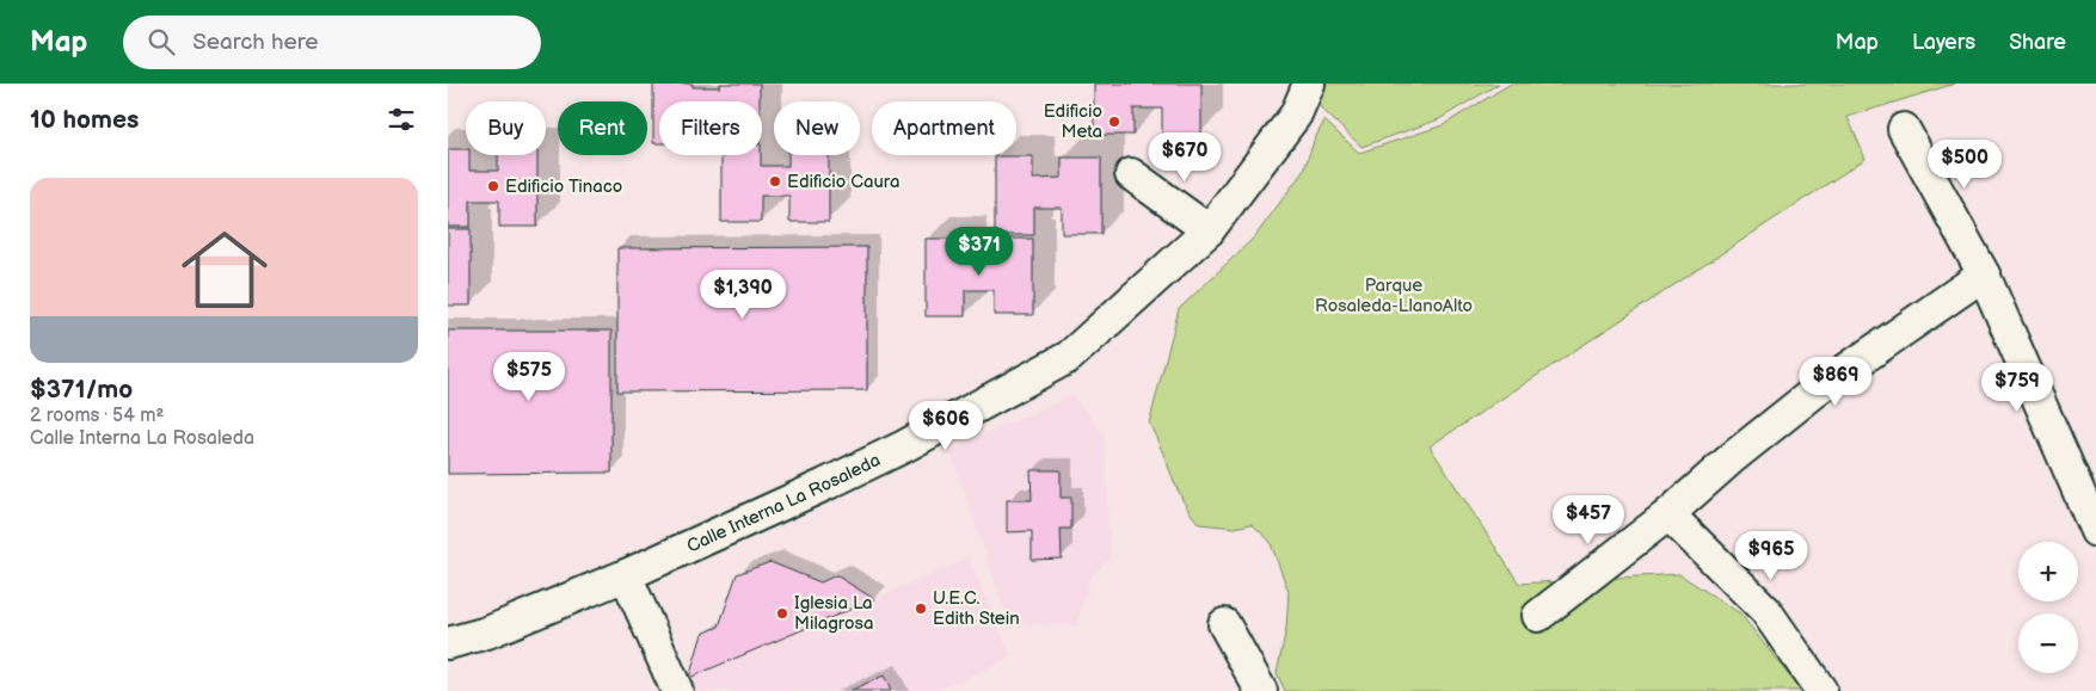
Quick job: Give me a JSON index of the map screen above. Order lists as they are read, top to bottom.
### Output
{
  "streets": {
    "street": ["Calle Interna La Rosaleda"]
  },
  "parks": ["Parque Rosaleda-LlanoAlto"],
  "places": [
    "Edificio Meta",
    "Edificio Caura",
    "Edificio Tinaco",
    "U.E.C. Edith Stein",
    "Iglesia La Milagrosa"
  ],
  "page": {
    "header": "Map",
    "search": "Search here",
    "nav": ["Map", "Layers", "Share"],
    "heading": "10 homes",
    "chip": [
      "Buy",
      "Rent",
      "Filters",
      "New",
      "Apartment"
    ],
    "price": [
      "$670",
      "$500",
      "$371",
      "$1,390",
      "$575",
      "$869",
      "$759",
      "$606",
      "$457",
      "$965"
    ],
    "list": [
      {
        "name": "$371/mo",
        "note": "2 rooms · 54 m² · Calle Interna La Rosaleda"
      }
    ],
    "map_buttons": ["+", "−"]
  }
}
